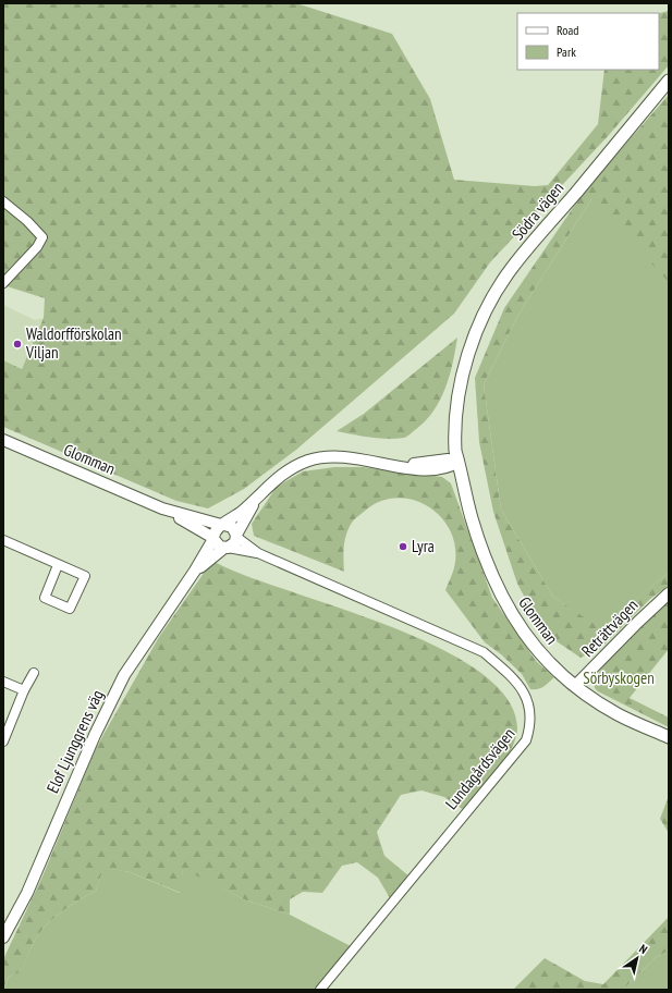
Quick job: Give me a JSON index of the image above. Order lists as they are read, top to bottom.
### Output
{
  "streets": {
    "main road": ["Södra vägen", "Glomman"],
    "street": ["Reträttvägen", "Elof Ljunggrens väg", "Lundagårdsvägen"]
  },
  "crossings": [
    ["Södra vägen", "Glomman"],
    ["Glomman", "Reträttvägen"],
    ["Glomman", "Elof Ljunggrens väg"],
    ["Glomman", "Lundagårdsvägen"],
    ["Elof Ljunggrens väg", "Lundagårdsvägen"]
  ],
  "parks": ["Sörbyskogen"],
  "places": ["Waldorfförskolan Viljan", "Lyra"],
  "legend": ["Road", "Park"],
  "north": "top right"
}
